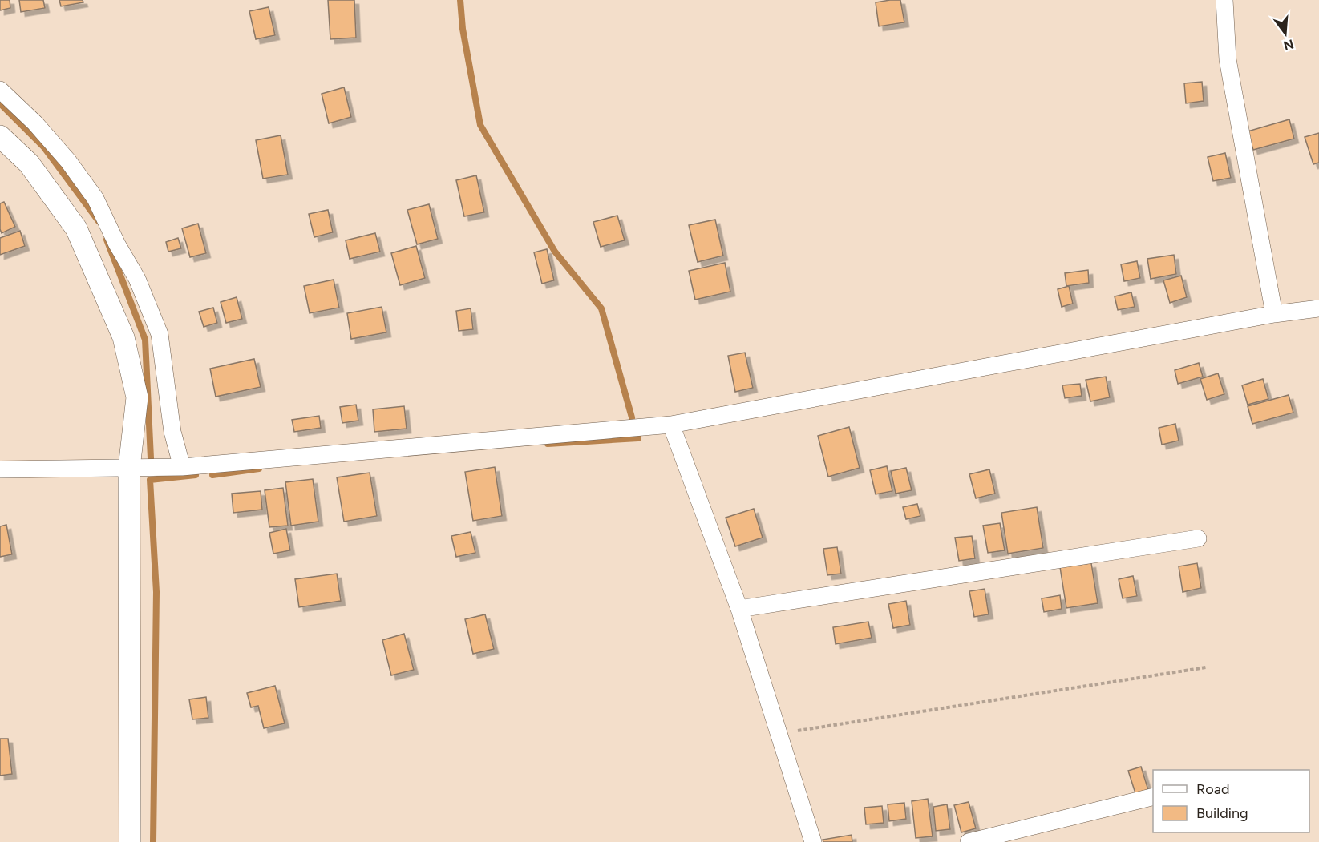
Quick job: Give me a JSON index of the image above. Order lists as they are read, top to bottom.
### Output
{
  "legend": ["Road", "Building"],
  "north": "bottom"
}
